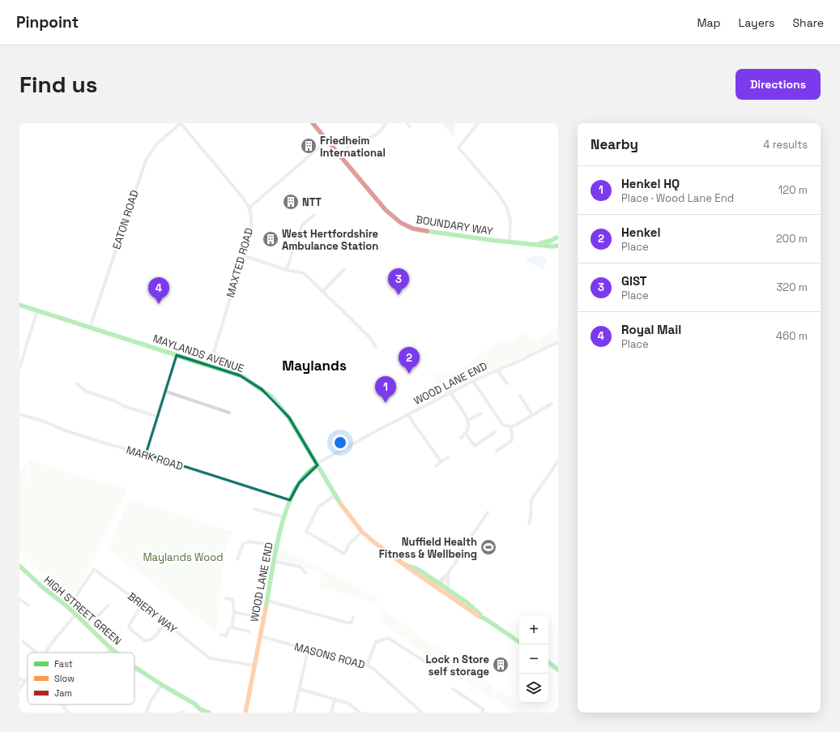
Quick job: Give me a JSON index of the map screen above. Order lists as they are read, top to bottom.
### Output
{
  "streets": {
    "street": [
      "EATON ROAD",
      "BOUNDARY WAY",
      "MAXTED ROAD",
      "MAYLANDS AVENUE",
      "WOOD LANE END",
      "MARK ROAD",
      "HIGH STREET GREEN",
      "BRIERY WAY",
      "MASONS ROAD"
    ]
  },
  "crossings": [
    ["EATON ROAD", "MAXTED ROAD"],
    ["EATON ROAD", "MAYLANDS AVENUE"],
    ["MAXTED ROAD", "MAYLANDS AVENUE"],
    ["MAYLANDS AVENUE", "WOOD LANE END"],
    ["WOOD LANE END", "MARK ROAD"],
    ["WOOD LANE END", "BRIERY WAY"],
    ["WOOD LANE END", "MASONS ROAD"],
    ["HIGH STREET GREEN", "BRIERY WAY"]
  ],
  "districts": ["Maylands"],
  "parks": ["Maylands Wood"],
  "places": {
    "building": [
      "Friedheim International",
      "NTT",
      "West Hertfordshire Ambulance Station",
      "Lock n Store self storage"
    ],
    "sports": ["Nuffield Health Fitness & Wellbeing"]
  },
  "legend": ["Fast", "Slow", "Jam"],
  "page": {
    "header": "Pinpoint",
    "nav": ["Map", "Layers", "Share"],
    "buttons": "Directions",
    "title": "Find us",
    "heading": ["Nearby", "4 results"],
    "list": [
      {
        "mark": "1",
        "name": "Henkel HQ",
        "note": "Place · Wood Lane End",
        "value": "120 m"
      },
      {
        "mark": "2",
        "name": "Henkel",
        "note": "Place",
        "value": "200 m"
      },
      {
        "mark": "3",
        "name": "GIST",
        "note": "Place",
        "value": "320 m"
      },
      {
        "mark": "4",
        "name": "Royal Mail",
        "note": "Place",
        "value": "460 m"
      }
    ],
    "pins": [
      "3",
      "4",
      "2",
      "1"
    ],
    "map_buttons": ["+", "−"]
  }
}
